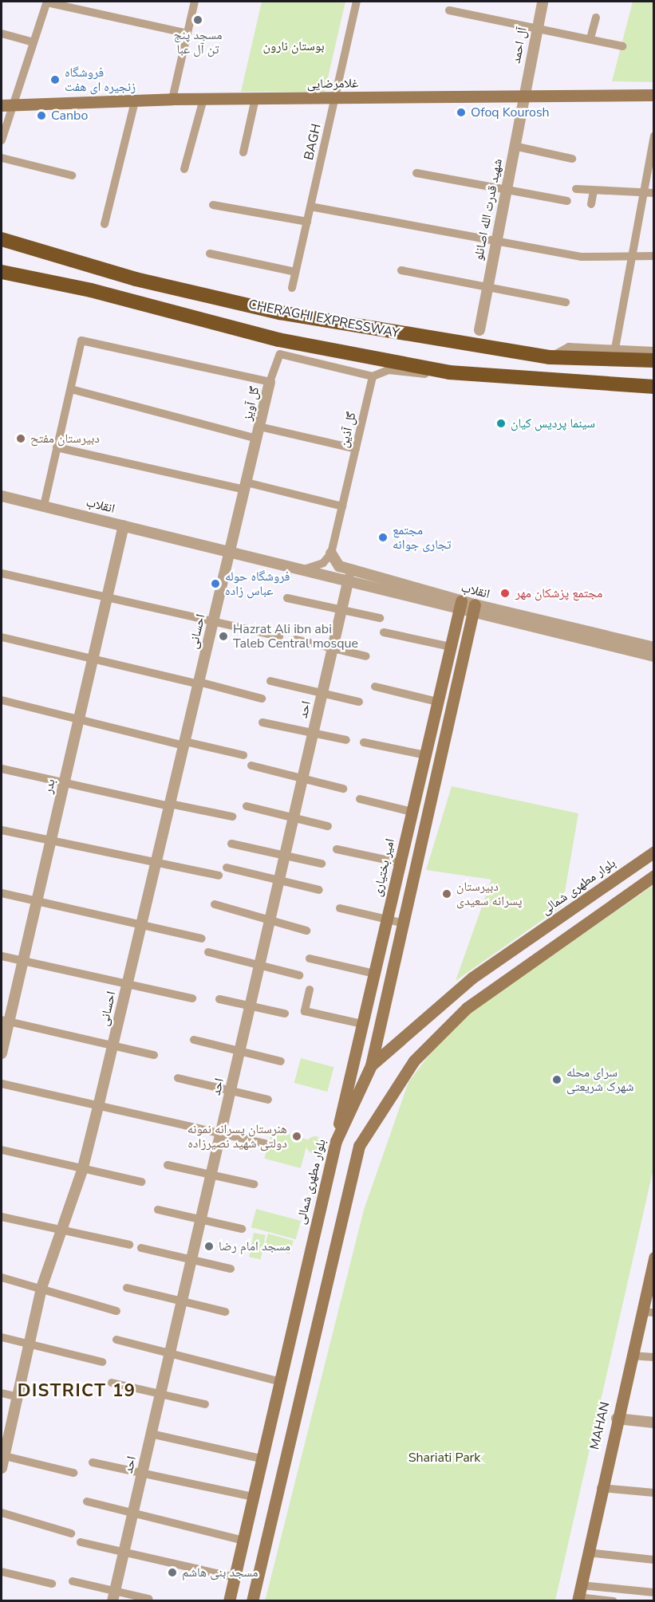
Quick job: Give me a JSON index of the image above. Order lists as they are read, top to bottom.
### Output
{
  "streets": {
    "highway": ["CHERAGHI EXPRESSWAY"],
    "main road": [
      "غلامرضایی",
      "امیر بختیاری",
      "بلوار مطهری شمالی",
      "MAHAN"
    ],
    "street": [
      "آل احمد",
      "BAGH",
      "شهید قدرت الله اصانلو",
      "گل آویز",
      "گل آذین",
      "انقلاب",
      "احسانی",
      "احد",
      "بدر"
    ]
  },
  "crossings": [
    ["آل احمد", "غلامرضایی"],
    ["آل احمد", "شهید قدرت الله اصانلو"],
    ["غلامرضایی", "BAGH"],
    ["غلامرضایی", "شهید قدرت الله اصانلو"],
    ["گل آویز", "گل آذین"],
    ["گل آویز", "انقلاب"],
    ["گل آویز", "احسانی"],
    ["گل آذین", "انقلاب"],
    ["انقلاب", "احسانی"],
    ["انقلاب", "احد"],
    ["انقلاب", "بدر"],
    ["انقلاب", "امیر بختیاری"],
    ["امیر بختیاری", "بلوار مطهری شمالی"]
  ],
  "districts": ["DISTRICT 19"],
  "parks": ["بوستان نارون", "Shariati Park"],
  "places": [
    "مسجد پنج تن آل عبا",
    "فروشگاه زنجیره ای هفت",
    "Ofoq Kourosh",
    "Canbo",
    "سینما پردیس کیان",
    "دبیرستان مفتح",
    "مجتمع تجاری جوانه",
    "فروشگاه حوله عباس زاده",
    "مجتمع پزشکان مهر",
    "Hazrat Ali ibn abi Taleb Central mosque",
    "دبیرستان پسرانه سعیدی",
    "سرای محله شهرک شریعتی",
    "هنرستان پسرانه نمونه دولتی شهید نصیرزاده",
    "مسجد امام رضا",
    "مسجد بنی هاشم"
  ]
}
